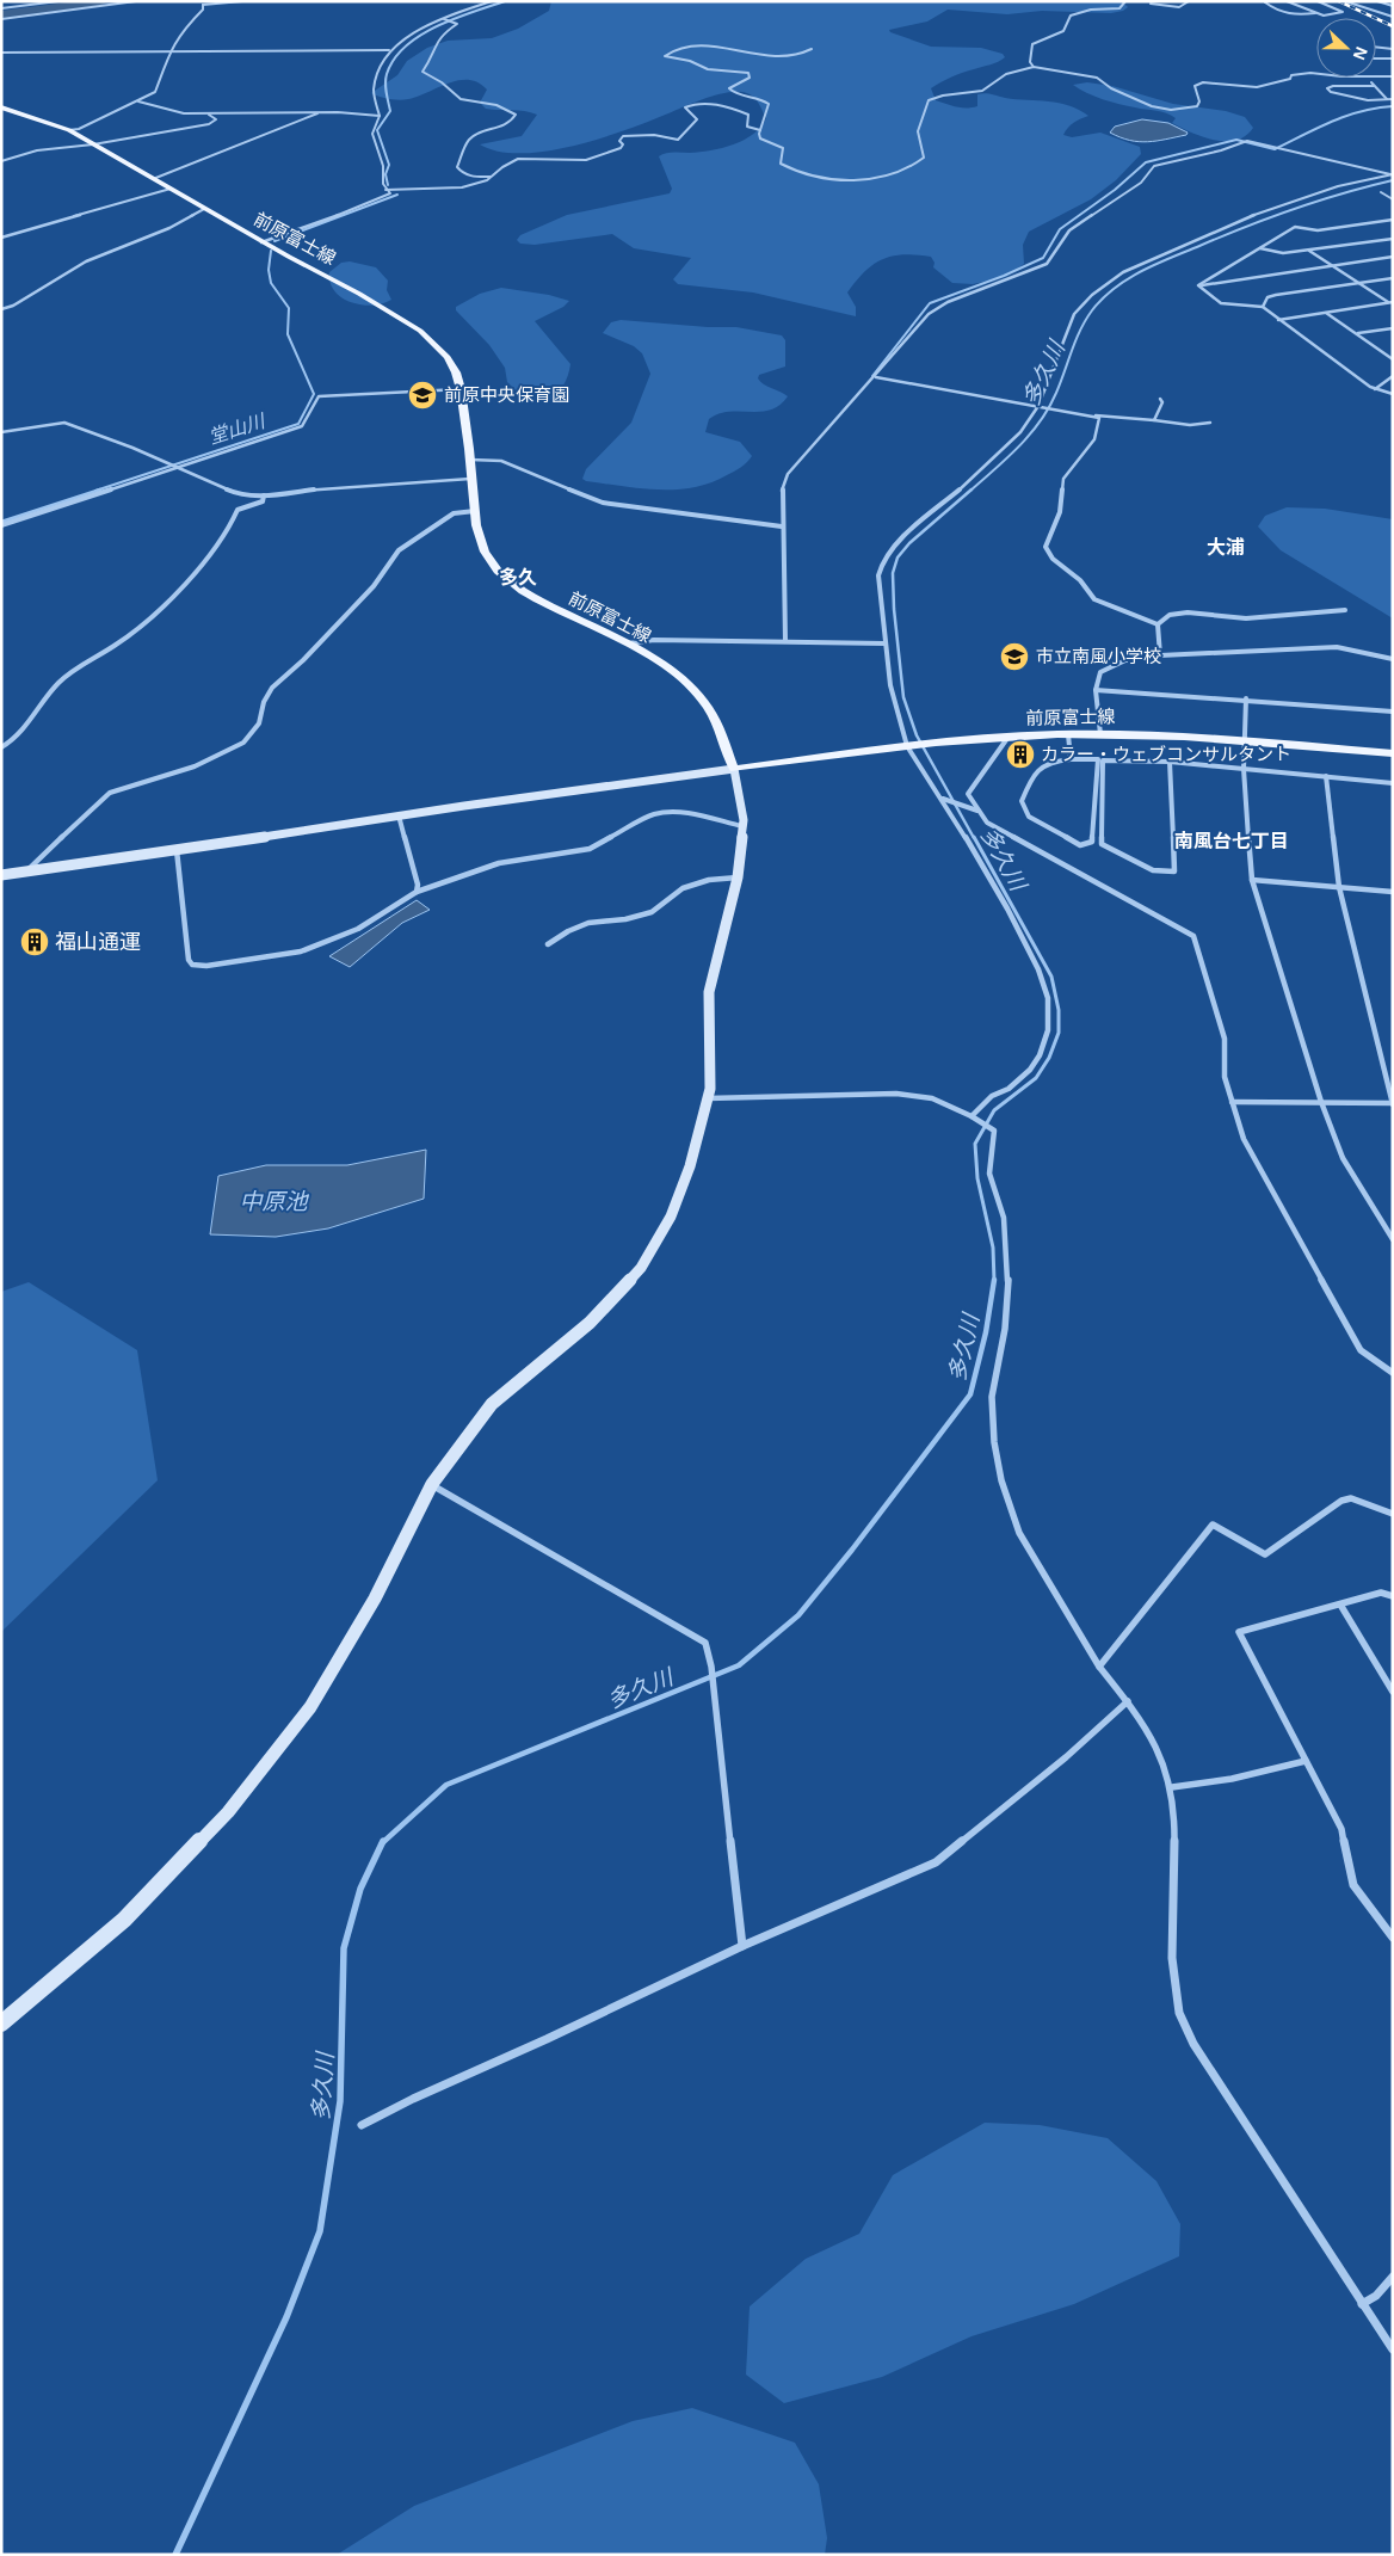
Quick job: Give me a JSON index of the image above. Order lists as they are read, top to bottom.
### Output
{
  "streets": {
    "main road": ["前原富士線"]
  },
  "districts": ["大浦", "多久", "南風台七丁目"],
  "water": ["多久川", "堂山川", "中原池"],
  "places": {
    "school or university": ["前原中央保育園", "市立南風小学校"],
    "building": ["カラー・ウェブコンサルタント", "福山通運"]
  },
  "north": "right"
}
